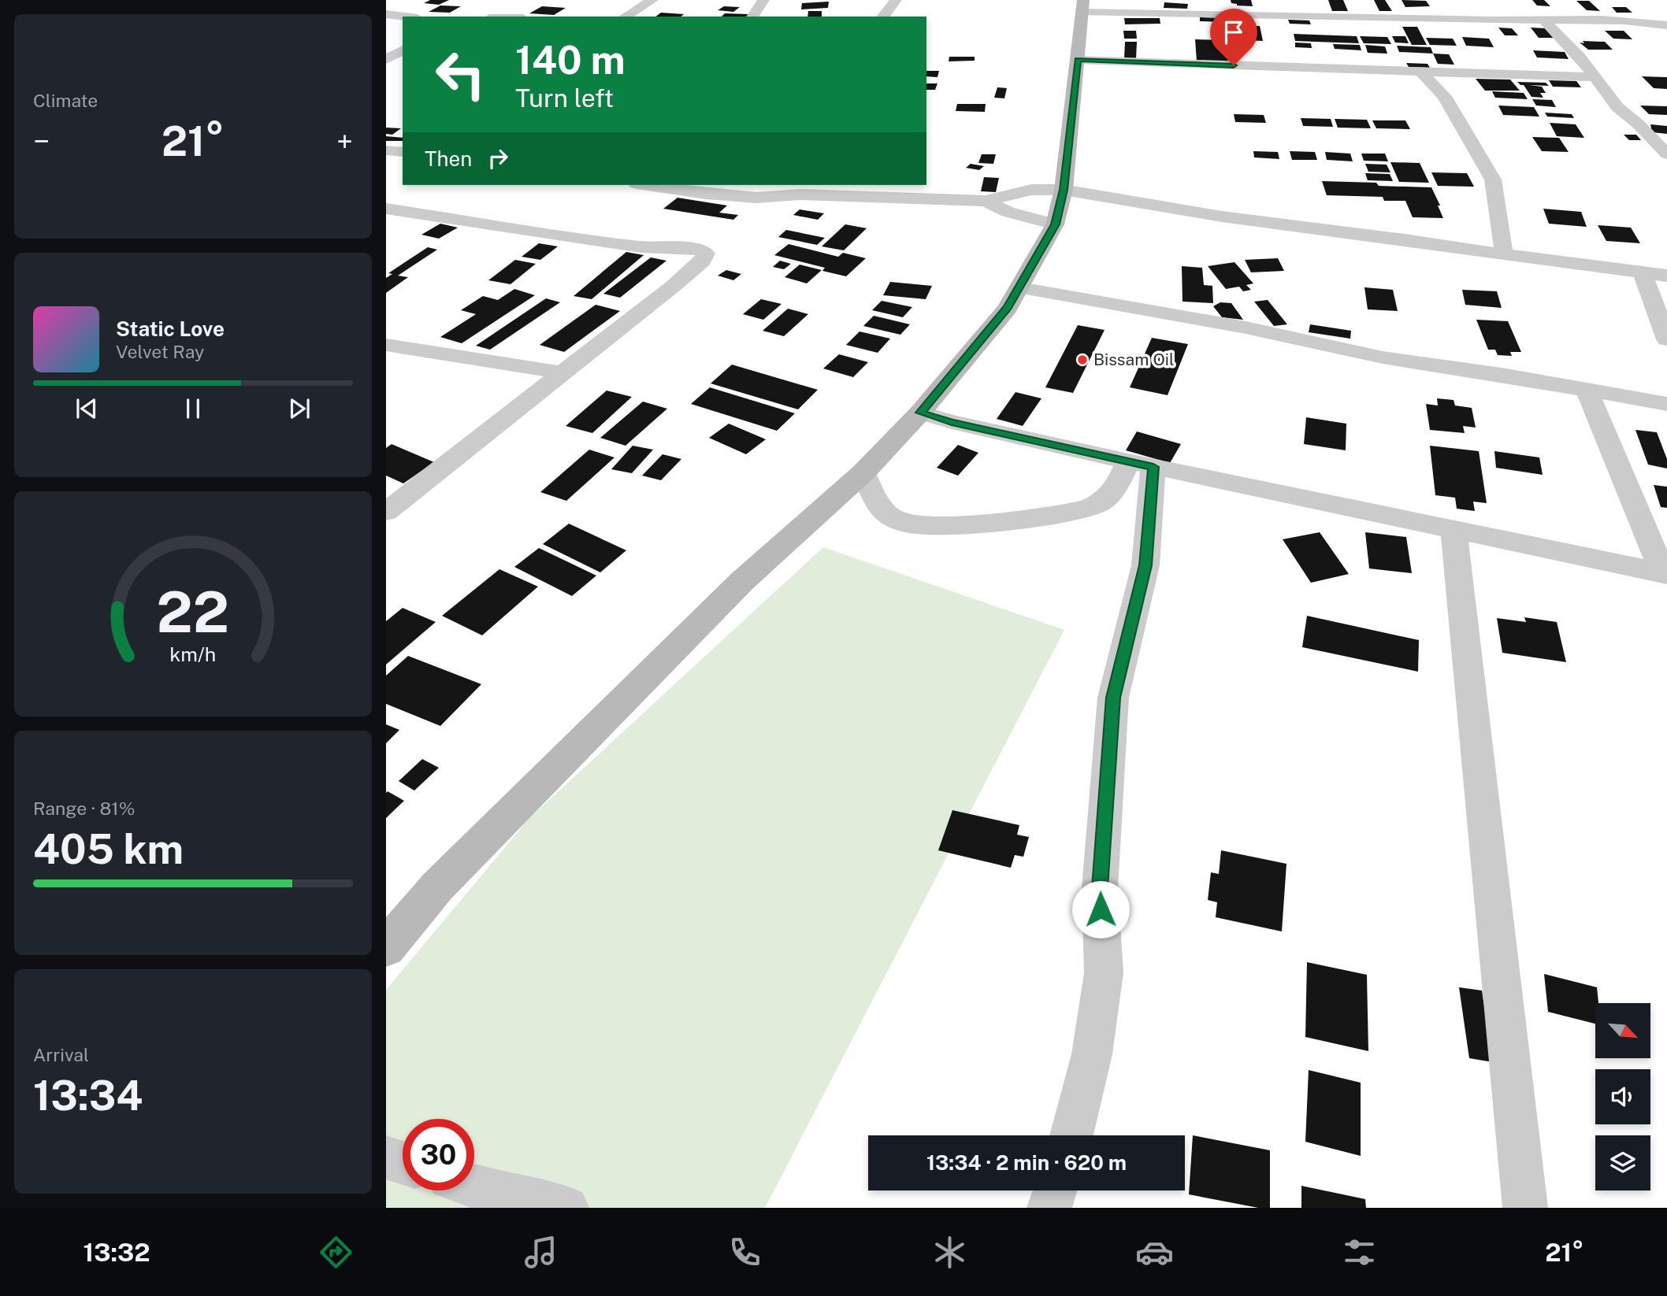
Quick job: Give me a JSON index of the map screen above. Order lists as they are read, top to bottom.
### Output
{
  "places": ["Bissam Oil"],
  "north": "bottom right",
  "page": {
    "tile": [
      "Climate",
      ["Range · 81%", "405 km"],
      ["Arrival", "13:34"]
    ],
    "turn": ["140 m", "Turn left"],
    "heat": ["−", "21°", "+"],
    "then": "Then",
    "song": ["Static Love", "Velvet Ray"],
    "limit": "30",
    "trip": "13:34 · 2 min · 620 m",
    "tabs": ["13:32", "21°"],
    "gauge": ["22", "km/h"]
  }
}
